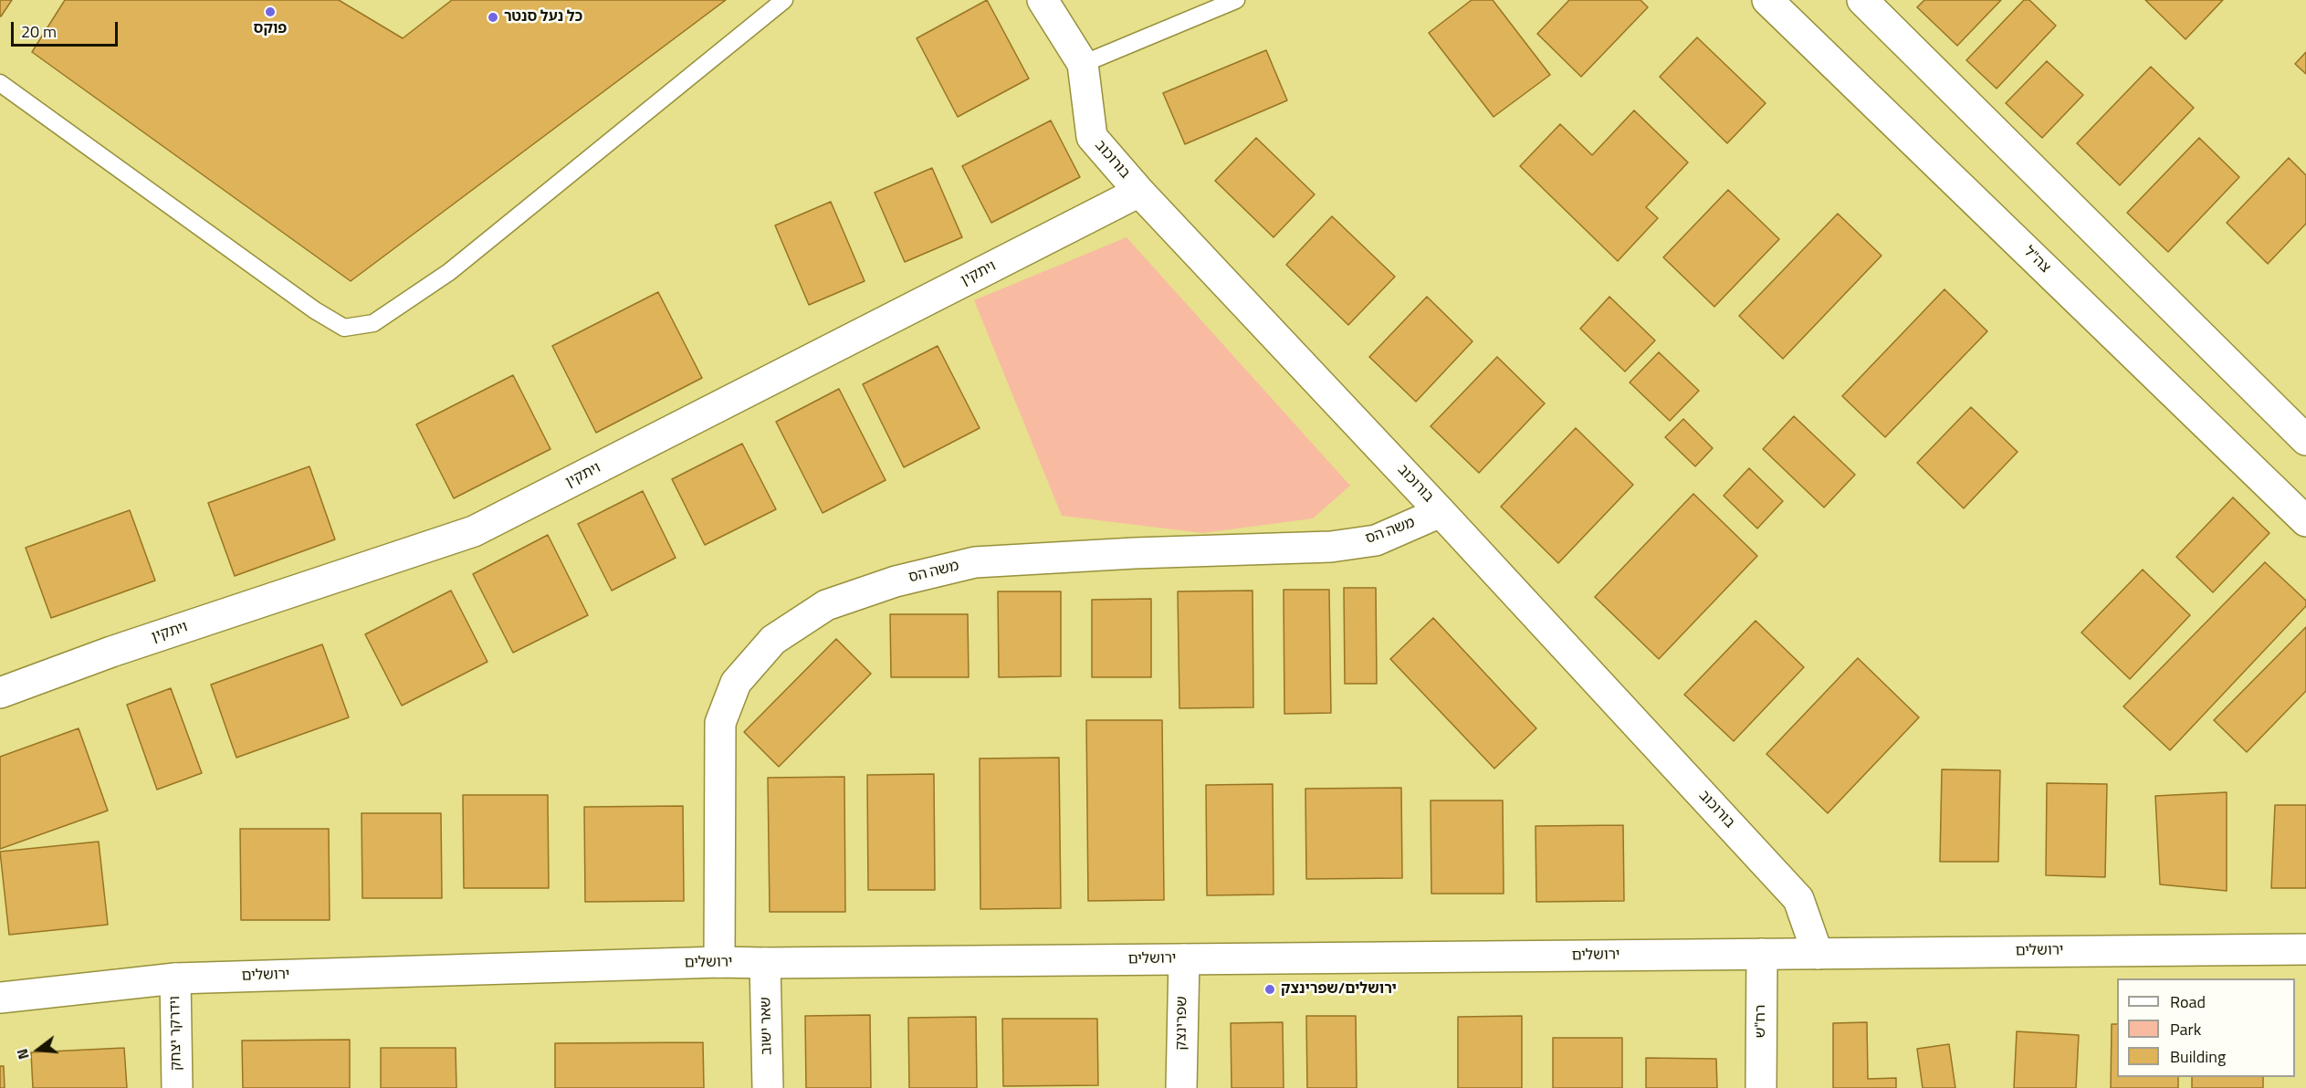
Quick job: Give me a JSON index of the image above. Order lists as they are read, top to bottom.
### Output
{
  "streets": {
    "street": [
      "בורוכוב",
      "צה\"ל",
      "ויתקין",
      "משה הס",
      "ירושלים",
      "רח\"ש",
      "שפרינצק",
      "שאר ישוב",
      "וידרקר יצחק"
    ]
  },
  "crossings": [
    ["בורוכוב", "ויתקין"],
    ["בורוכוב", "משה הס"],
    ["בורוכוב", "ירושלים"],
    ["משה הס", "ירושלים"],
    ["ירושלים", "רח\"ש"],
    ["ירושלים", "שפרינצק"],
    ["ירושלים", "שאר ישוב"],
    ["ירושלים", "וידרקר יצחק"]
  ],
  "places": ["פוקס", "כל נעל סנטר", "ירושלים/שפרינצק"],
  "legend": ["Road", "Park", "Building"],
  "scale_bar": "20 m",
  "north": "left"
}
